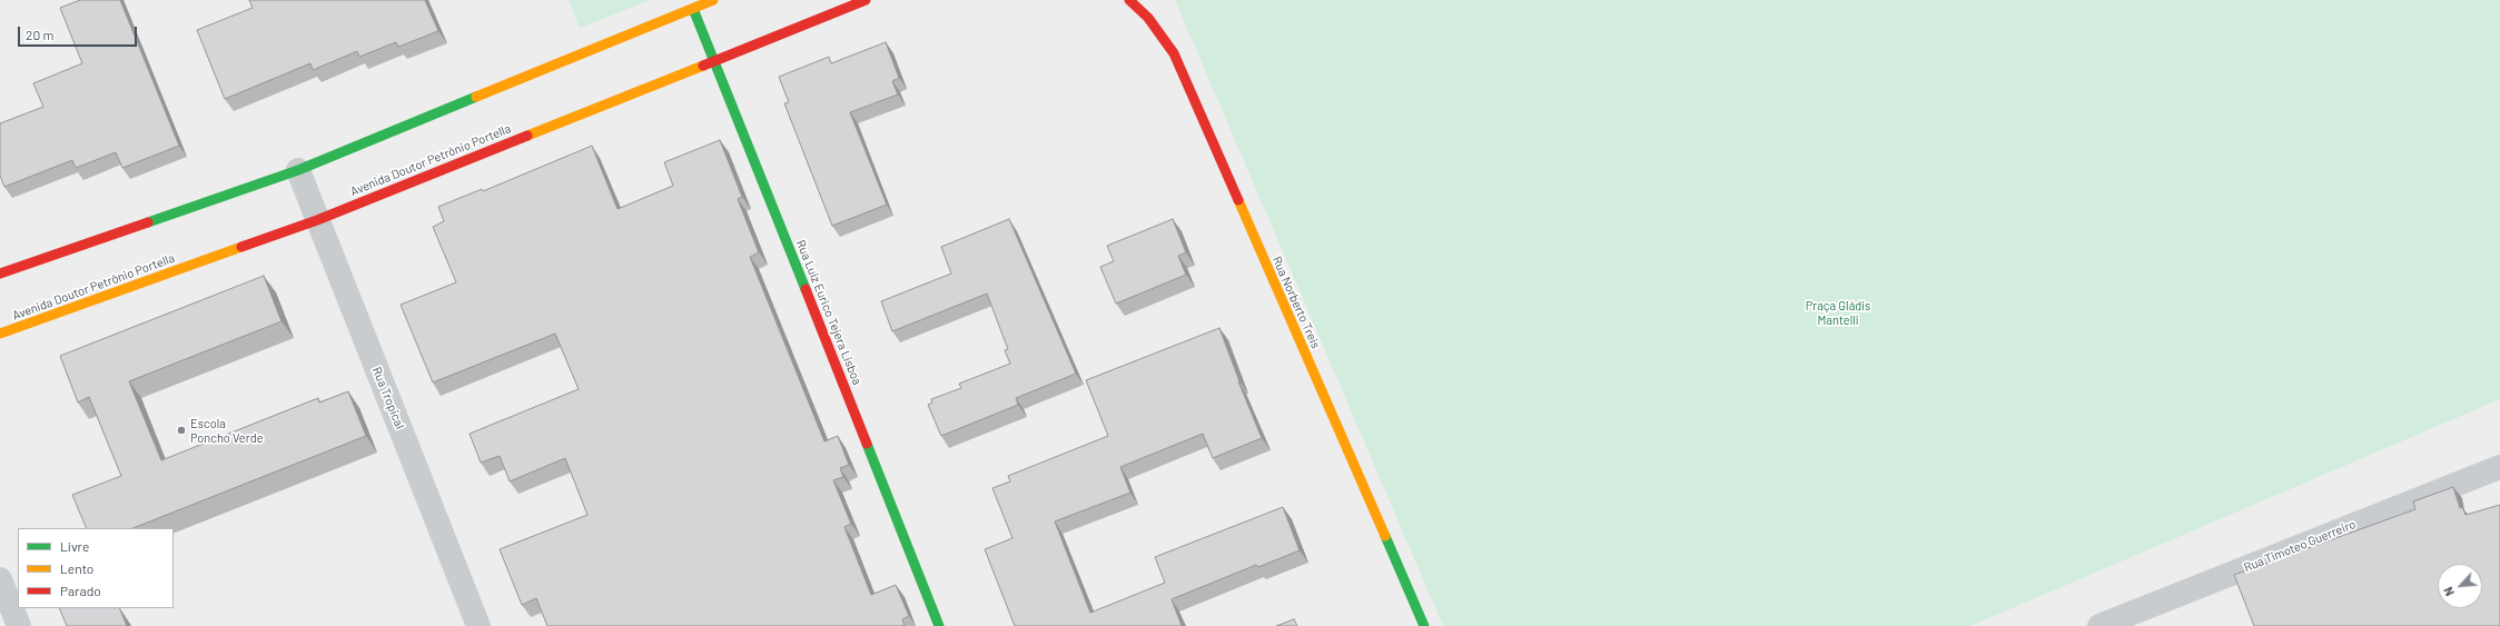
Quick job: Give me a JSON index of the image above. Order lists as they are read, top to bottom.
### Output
{
  "streets": {
    "street": [
      "Avenida Doutor Petrônio Portella",
      "Rua Norberto Treis",
      "Rua Luiz Eurico Tejera Lisboa",
      "Rua Tropical",
      "Rua Timoteo Guerreiro"
    ]
  },
  "crossings": [
    ["Avenida Doutor Petrônio Portella", "Rua Luiz Eurico Tejera Lisboa"],
    ["Avenida Doutor Petrônio Portella", "Rua Tropical"]
  ],
  "parks": ["Praça Gládis Mantelli"],
  "places": ["Escola Poncho Verde"],
  "legend": ["Livre", "Lento", "Parado"],
  "scale_bar": "20 m",
  "north": "bottom left"
}
